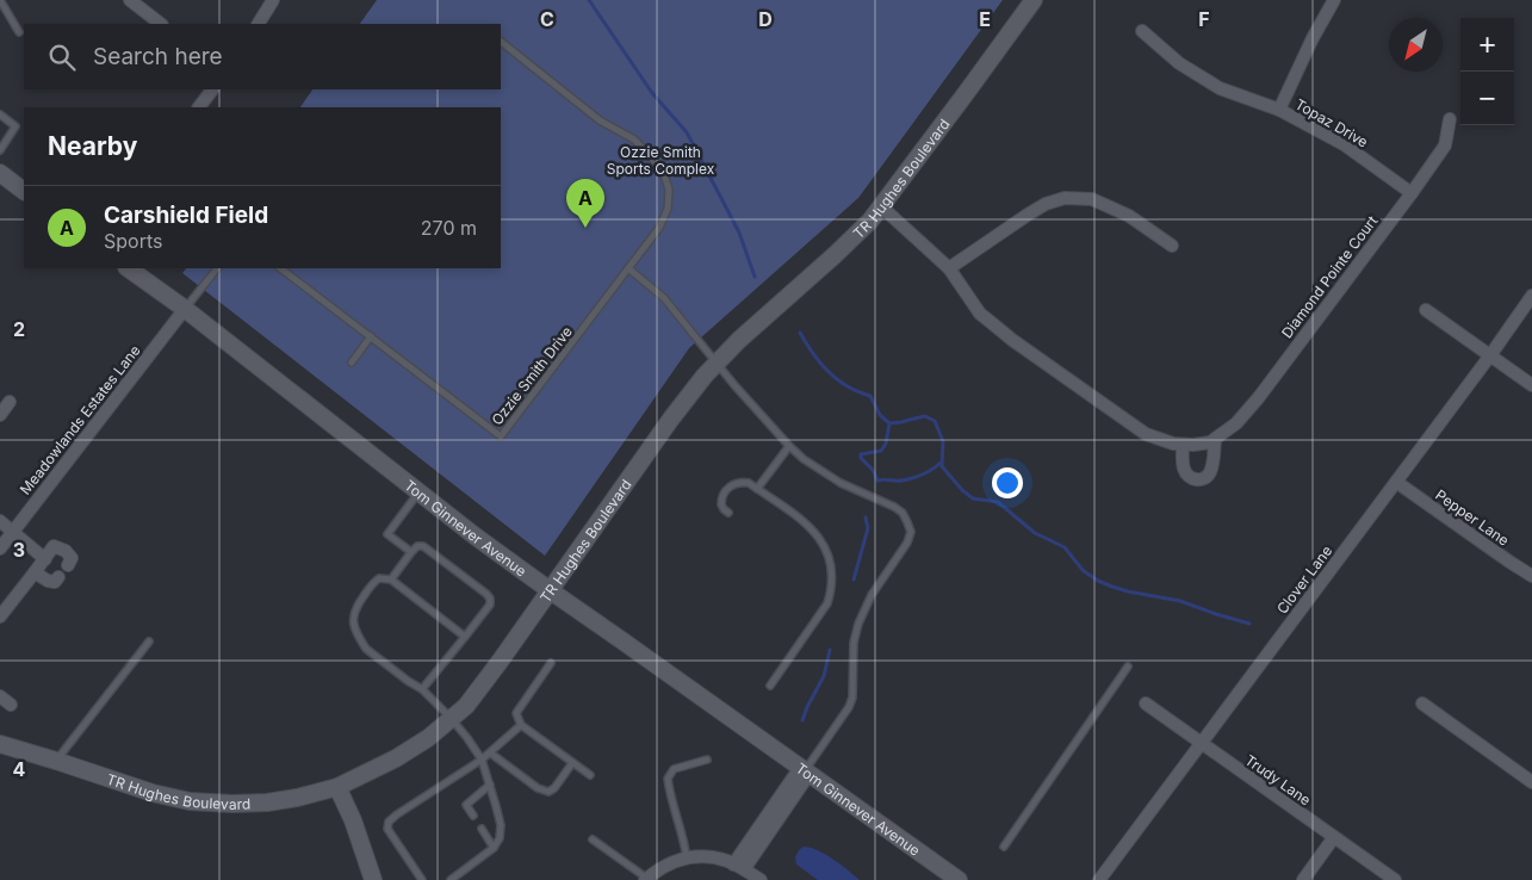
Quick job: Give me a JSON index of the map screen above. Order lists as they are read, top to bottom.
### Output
{
  "streets": {
    "main road": ["TR Hughes Boulevard", "Tom Ginnever Avenue"],
    "street": [
      "Topaz Drive",
      "Diamond Pointe Court",
      "Meadowlands Estates Lane",
      "Pepper Lane",
      "Clover Lane",
      "Trudy Lane"
    ],
    "lane": ["Ozzie Smith Drive"]
  },
  "crossings": [
    ["Topaz Drive", "Diamond Pointe Court"],
    ["TR Hughes Boulevard", "Diamond Pointe Court"],
    ["TR Hughes Boulevard", "Tom Ginnever Avenue"],
    ["Meadowlands Estates Lane", "Tom Ginnever Avenue"],
    ["Pepper Lane", "Clover Lane"],
    ["Clover Lane", "Trudy Lane"]
  ],
  "parks": ["Ozzie Smith Sports Complex"],
  "north": "bottom left",
  "page": {
    "map_buttons": ["+", "−"],
    "search": "Search here",
    "heading": "Nearby",
    "pins": "A",
    "list": [
      {
        "mark": "A",
        "name": "Carshield Field",
        "note": "Sports",
        "value": "270 m"
      }
    ]
  },
  "grid": {
    "columns": [
      "C",
      "D",
      "E",
      "F"
    ],
    "rows": ["2", "3", "4"]
  }
}
